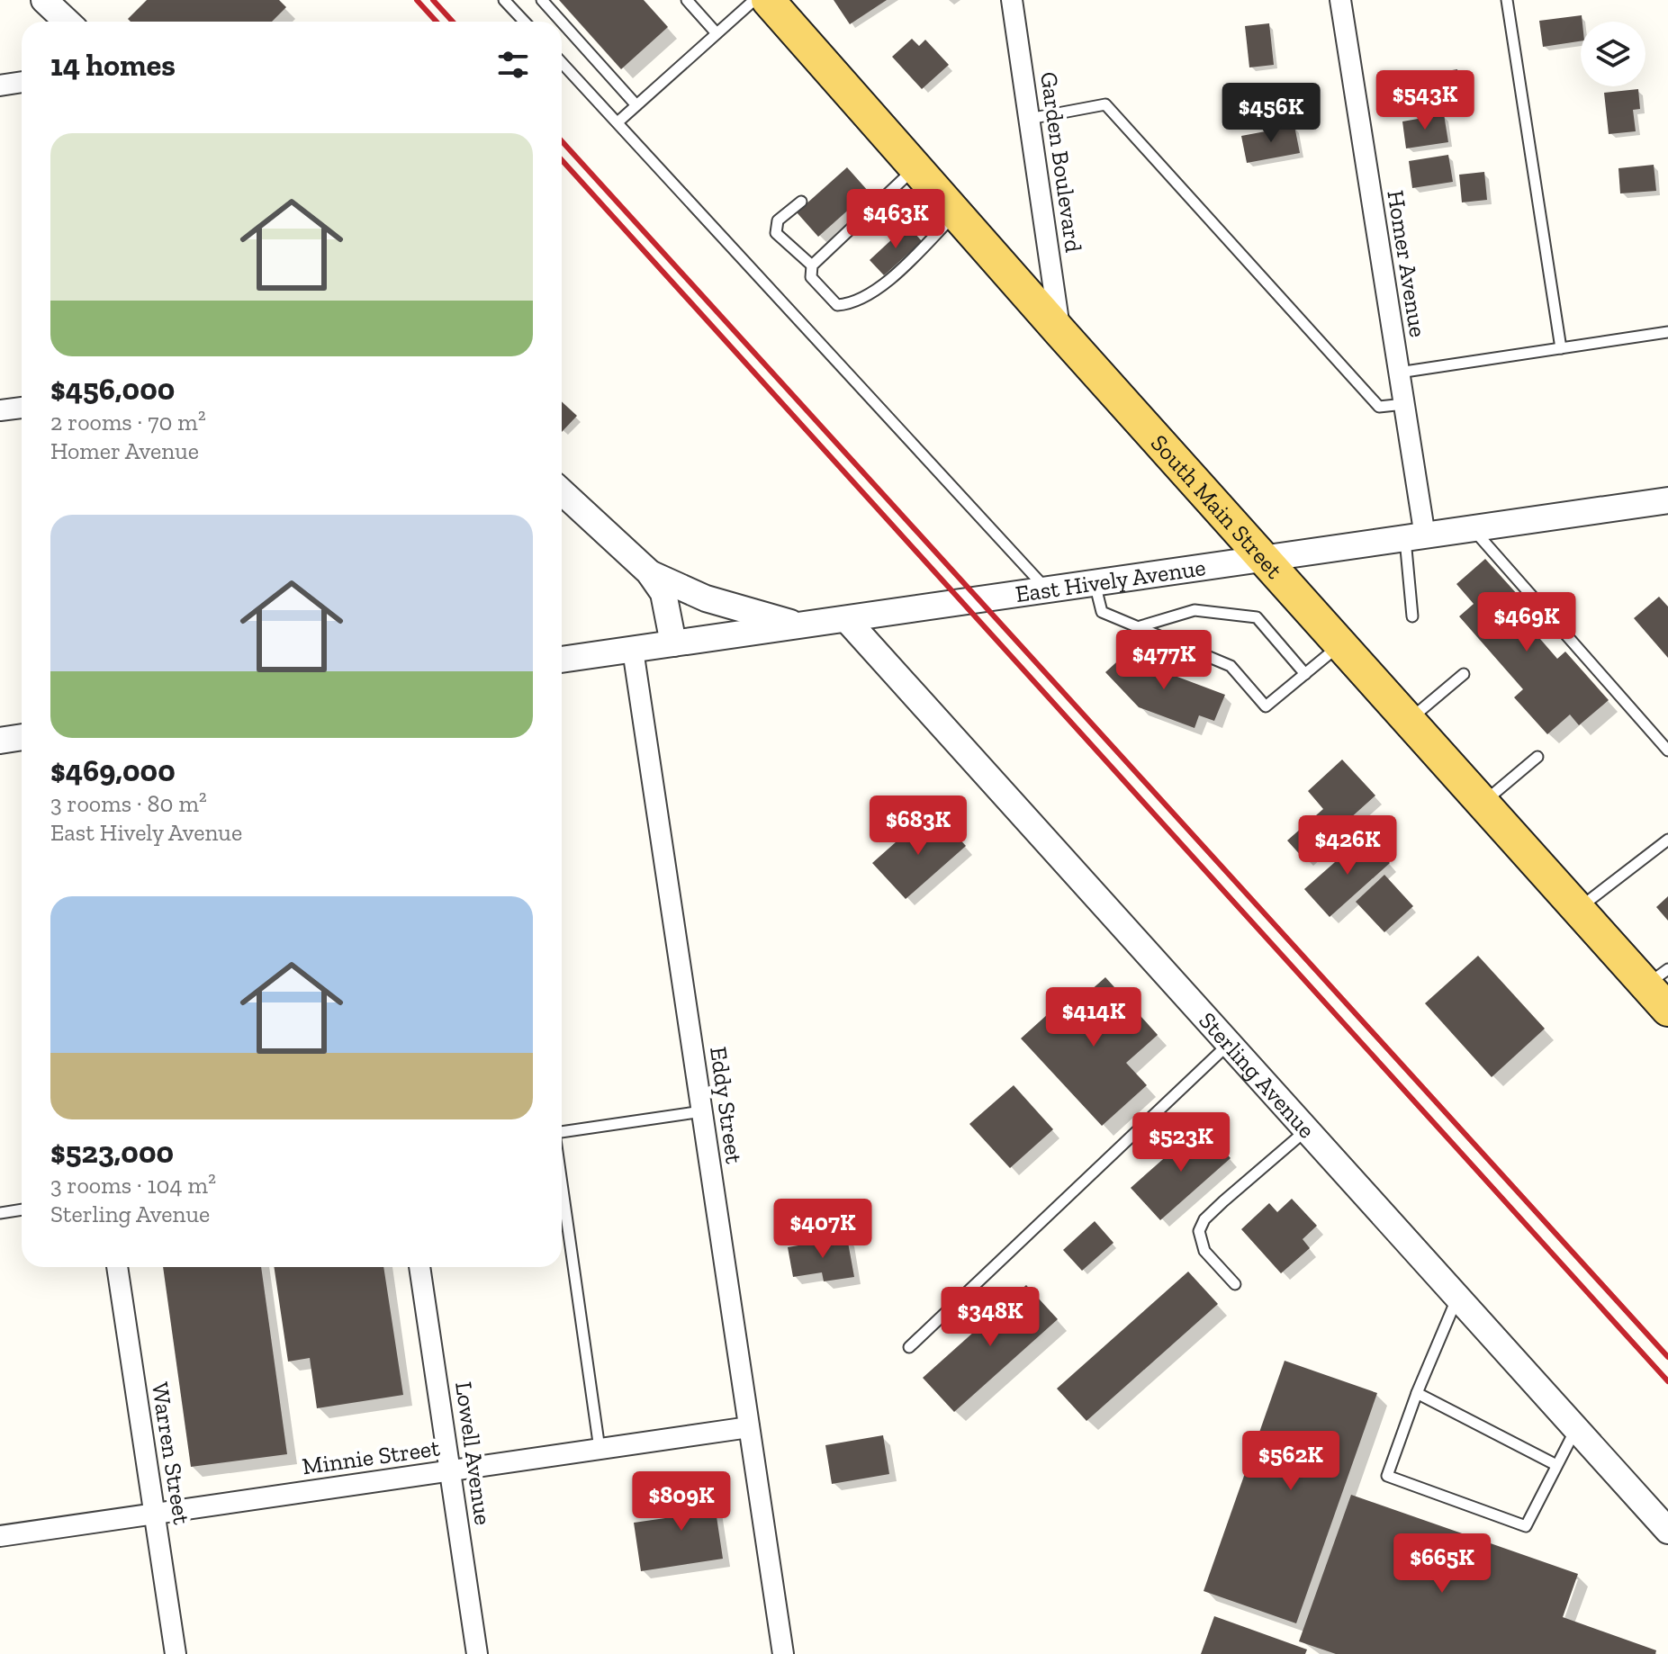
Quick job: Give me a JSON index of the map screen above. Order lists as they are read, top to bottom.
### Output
{
  "streets": {
    "main road": ["South Main Street"],
    "street": [
      "Garden Boulevard",
      "Homer Avenue",
      "East Hively Avenue",
      "Sterling Avenue",
      "Eddy Street",
      "Warren Street",
      "Lowell Avenue",
      "Minnie Street"
    ]
  },
  "crossings": [
    ["Garden Boulevard", "South Main Street"],
    ["Homer Avenue", "East Hively Avenue"],
    ["South Main Street", "East Hively Avenue"],
    ["East Hively Avenue", "Sterling Avenue"],
    ["East Hively Avenue", "Eddy Street"],
    ["Eddy Street", "Minnie Street"],
    ["Warren Street", "Minnie Street"],
    ["Lowell Avenue", "Minnie Street"]
  ],
  "page": {
    "heading": "14 homes",
    "price": [
      "$543K",
      "$456K",
      "$463K",
      "$469K",
      "$477K",
      "$683K",
      "$426K",
      "$414K",
      "$523K",
      "$407K",
      "$348K",
      "$562K",
      "$809K",
      "$665K"
    ],
    "list": [
      {
        "name": "$456,000",
        "note": "2 rooms · 70 m² · Homer Avenue"
      },
      {
        "name": "$469,000",
        "note": "3 rooms · 80 m² · East Hively Avenue"
      },
      {
        "name": "$523,000",
        "note": "3 rooms · 104 m² · Sterling Avenue"
      }
    ]
  }
}
